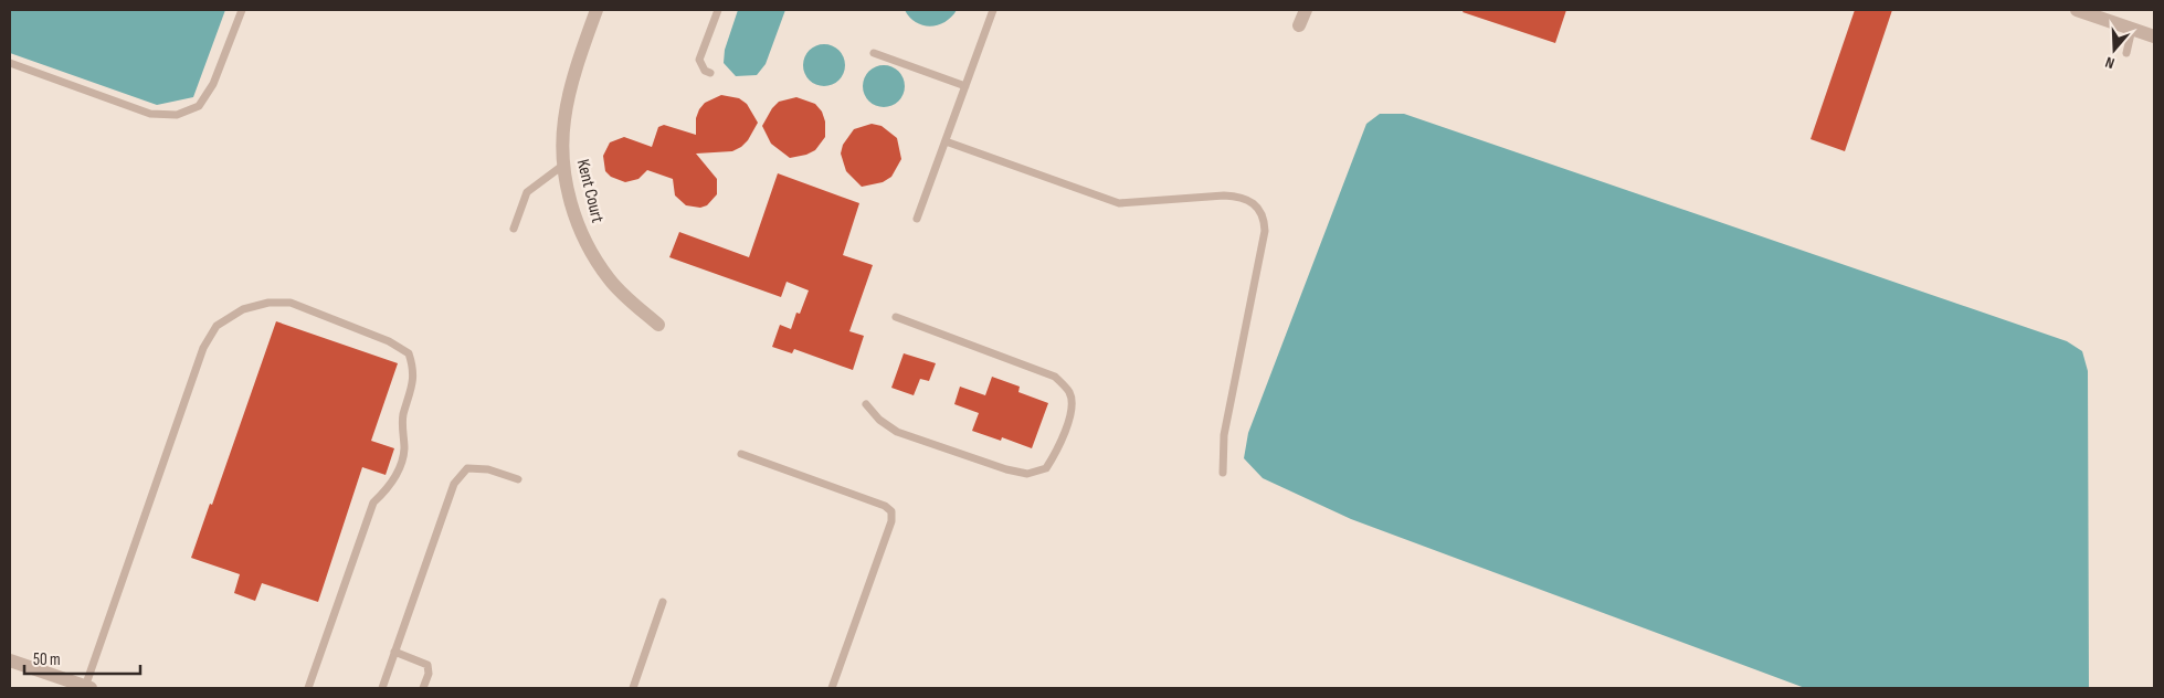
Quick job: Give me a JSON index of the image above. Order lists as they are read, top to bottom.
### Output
{
  "streets": {
    "street": ["Kent Court"]
  },
  "scale_bar": "50 m",
  "north": "bottom"
}
